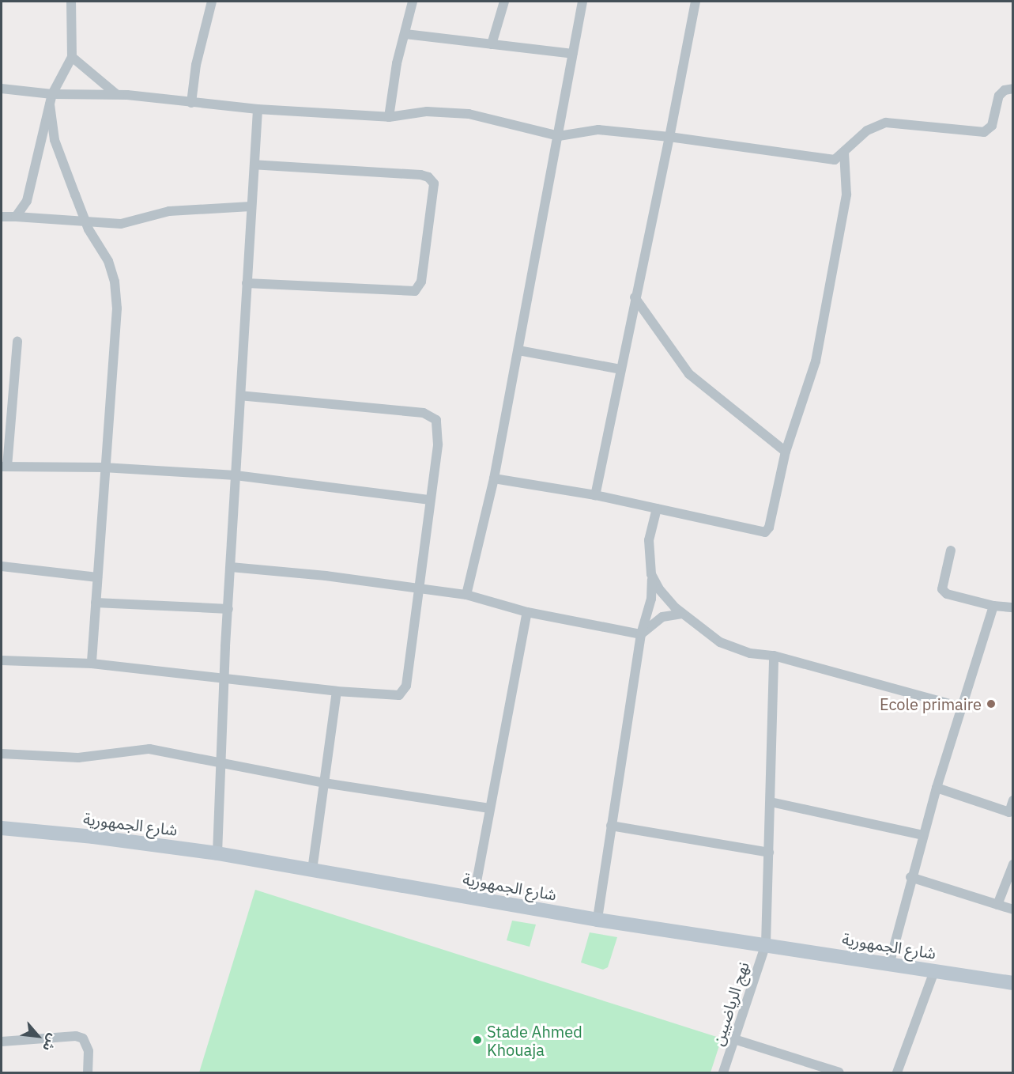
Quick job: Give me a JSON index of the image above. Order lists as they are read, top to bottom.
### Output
{
  "streets": {
    "main road": ["شارع الجمهورية"],
    "street": ["نهج الرياضيين"]
  },
  "crossings": [
    ["شارع الجمهورية", "نهج الرياضيين"]
  ],
  "places": ["Ecole primaire", "Stade Ahmed Khouaja"],
  "north": "bottom right"
}
